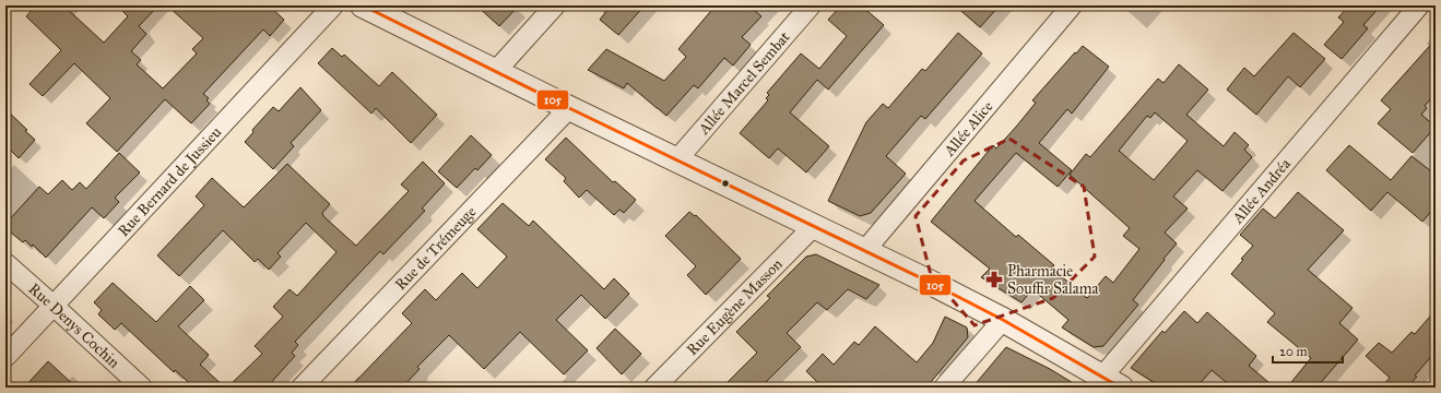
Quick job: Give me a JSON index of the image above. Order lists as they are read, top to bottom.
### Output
{
  "streets": {
    "street": [
      "Allée Marcel Sembat",
      "Allée Alice",
      "Rue Bernard de Jussieu",
      "Allée Andréa",
      "Rue de Trémeuge",
      "Rue Eugène Masson",
      "Rue Denys Cochin"
    ]
  },
  "crossings": [
    ["Rue Bernard de Jussieu", "Rue Denys Cochin"]
  ],
  "places": {
    "pharmacy": ["Pharmacie Souffir Salama"]
  },
  "lines": ["transit line 105"],
  "scale_bar": "20 m"
}
